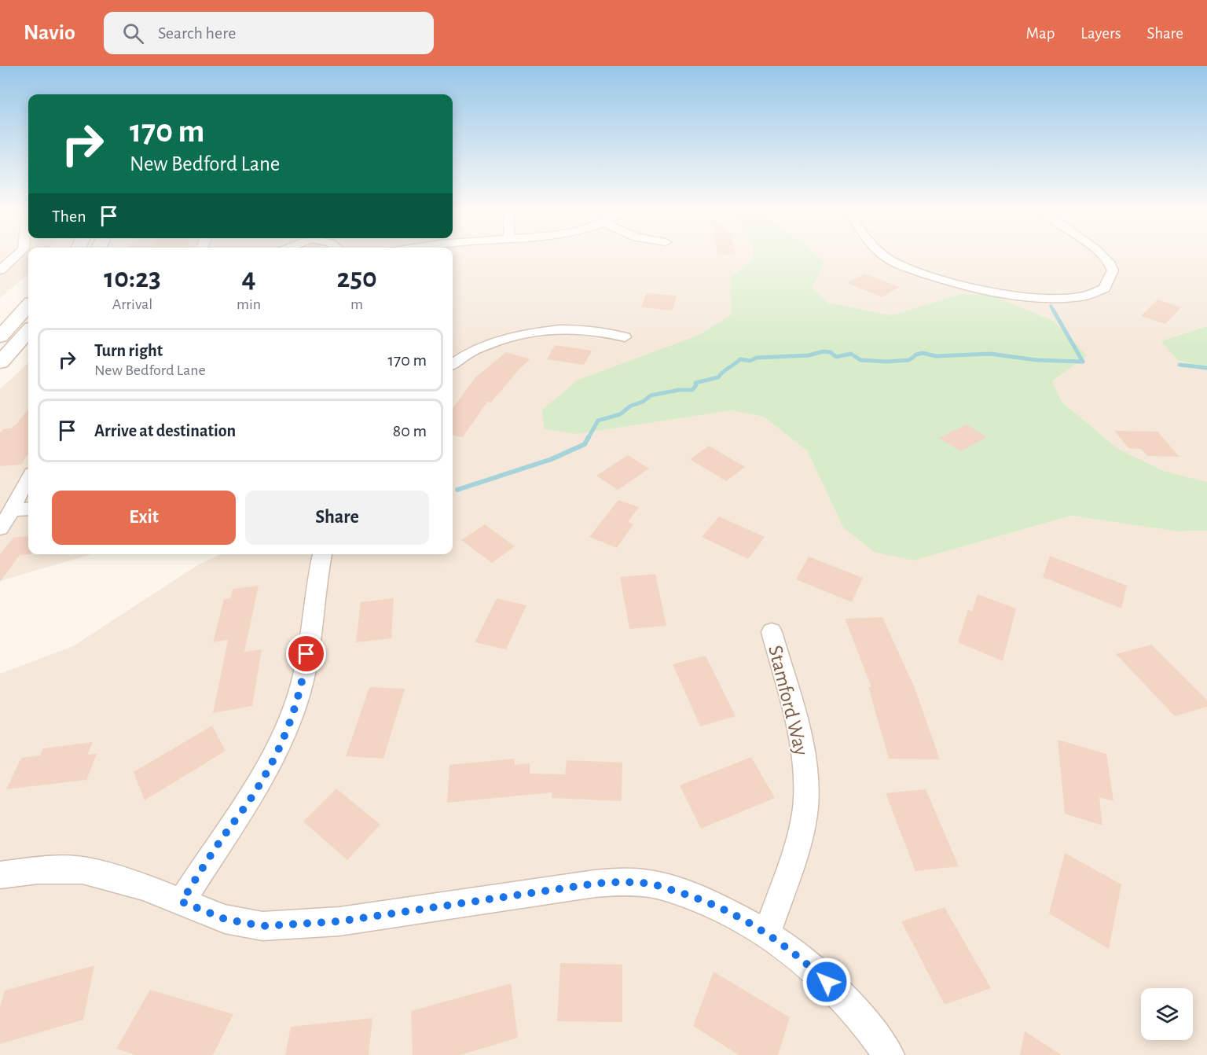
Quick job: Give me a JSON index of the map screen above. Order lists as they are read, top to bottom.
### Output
{
  "streets": {
    "street": ["Stamford Way"]
  },
  "page": {
    "header": "Navio",
    "search": "Search here",
    "nav": ["Map", "Layers", "Share"],
    "turn": ["170 m", "New Bedford Lane"],
    "then": "Then",
    "eta": [
      "10:23",
      "Arrival",
      "4",
      "min",
      "250",
      "m"
    ],
    "list": [
      {
        "name": "Turn right",
        "note": "New Bedford Lane",
        "value": "170 m"
      },
      {
        "name": "Arrive at destination",
        "value": "80 m"
      }
    ],
    "buttons": ["Exit", "Share"]
  }
}
